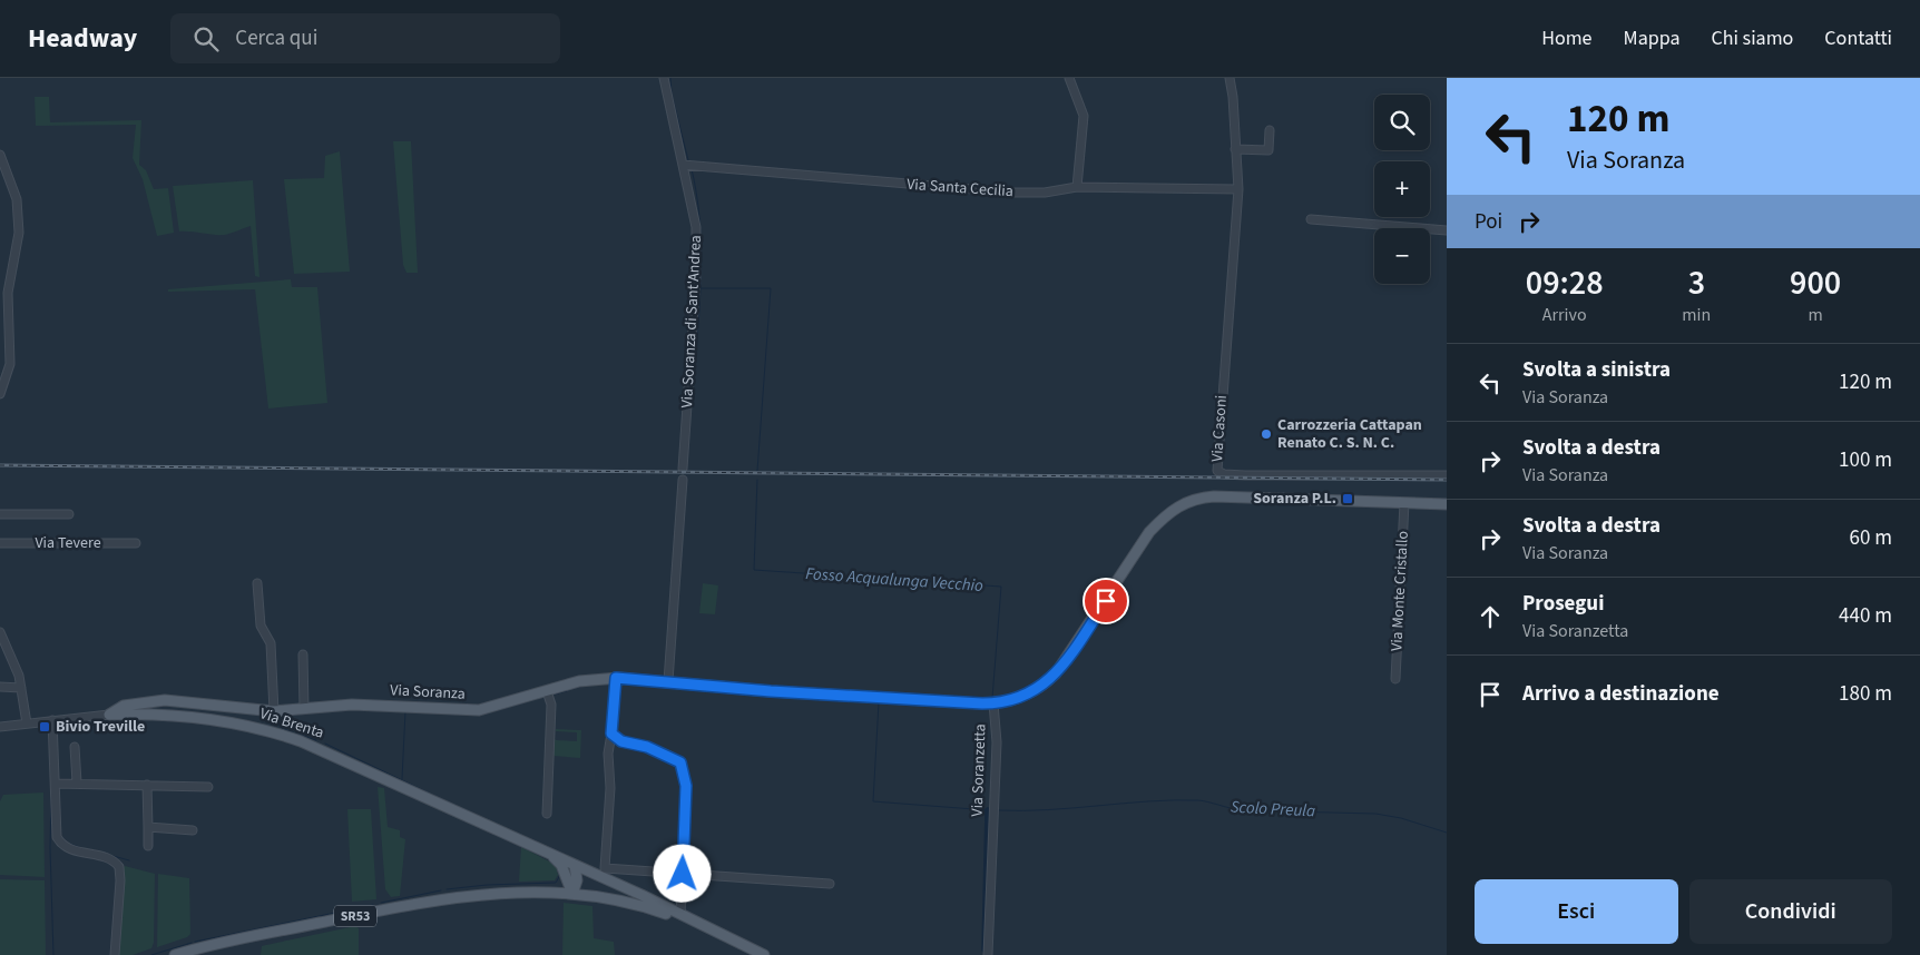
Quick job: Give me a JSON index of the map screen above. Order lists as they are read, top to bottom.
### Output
{
  "streets": {
    "main road": [
      "Via Soranza",
      "Via Brenta",
      "Via Soranzetta",
      "SR53"
    ],
    "street": [
      "Via Santa Cecilia",
      "Via Soranza di Sant'Andrea",
      "Via Casoni",
      "Via Tevere",
      "Via Monte Cristallo"
    ]
  },
  "crossings": [
    ["Via Santa Cecilia", "Via Soranza di Sant'Andrea"],
    ["Via Santa Cecilia", "Via Casoni"],
    ["Via Monte Cristallo", "Via Soranzetta"],
    ["Via Soranza", "Via Brenta"],
    ["Via Soranza", "Via Soranzetta"],
    ["Via Brenta", "SR53"]
  ],
  "water": ["Fosso Acqualunga Vecchio", "Scolo Preula"],
  "places": {
    "other": ["Carrozzeria Cattapan Renato C. S. N. C."],
    "transit": ["Soranza P.L.", "Bivio Treville"]
  },
  "page": {
    "header": "Headway",
    "search": "Cerca qui",
    "nav": [
      "Home",
      "Mappa",
      "Chi siamo",
      "Contatti"
    ],
    "turn": ["120 m", "Via Soranza"],
    "map_buttons": ["+", "−"],
    "then": "Poi",
    "eta": [
      "09:28",
      "Arrivo",
      "3",
      "min",
      "900",
      "m"
    ],
    "list": [
      {
        "name": "Svolta a sinistra",
        "note": "Via Soranza",
        "value": "120 m"
      },
      {
        "name": "Svolta a destra",
        "note": "Via Soranza",
        "value": "100 m"
      },
      {
        "name": "Svolta a destra",
        "note": "Via Soranza",
        "value": "60 m"
      },
      {
        "name": "Prosegui",
        "note": "Via Soranzetta",
        "value": "440 m"
      },
      {
        "name": "Arrivo a destinazione",
        "value": "180 m"
      }
    ],
    "buttons": ["Esci", "Condividi"]
  }
}
